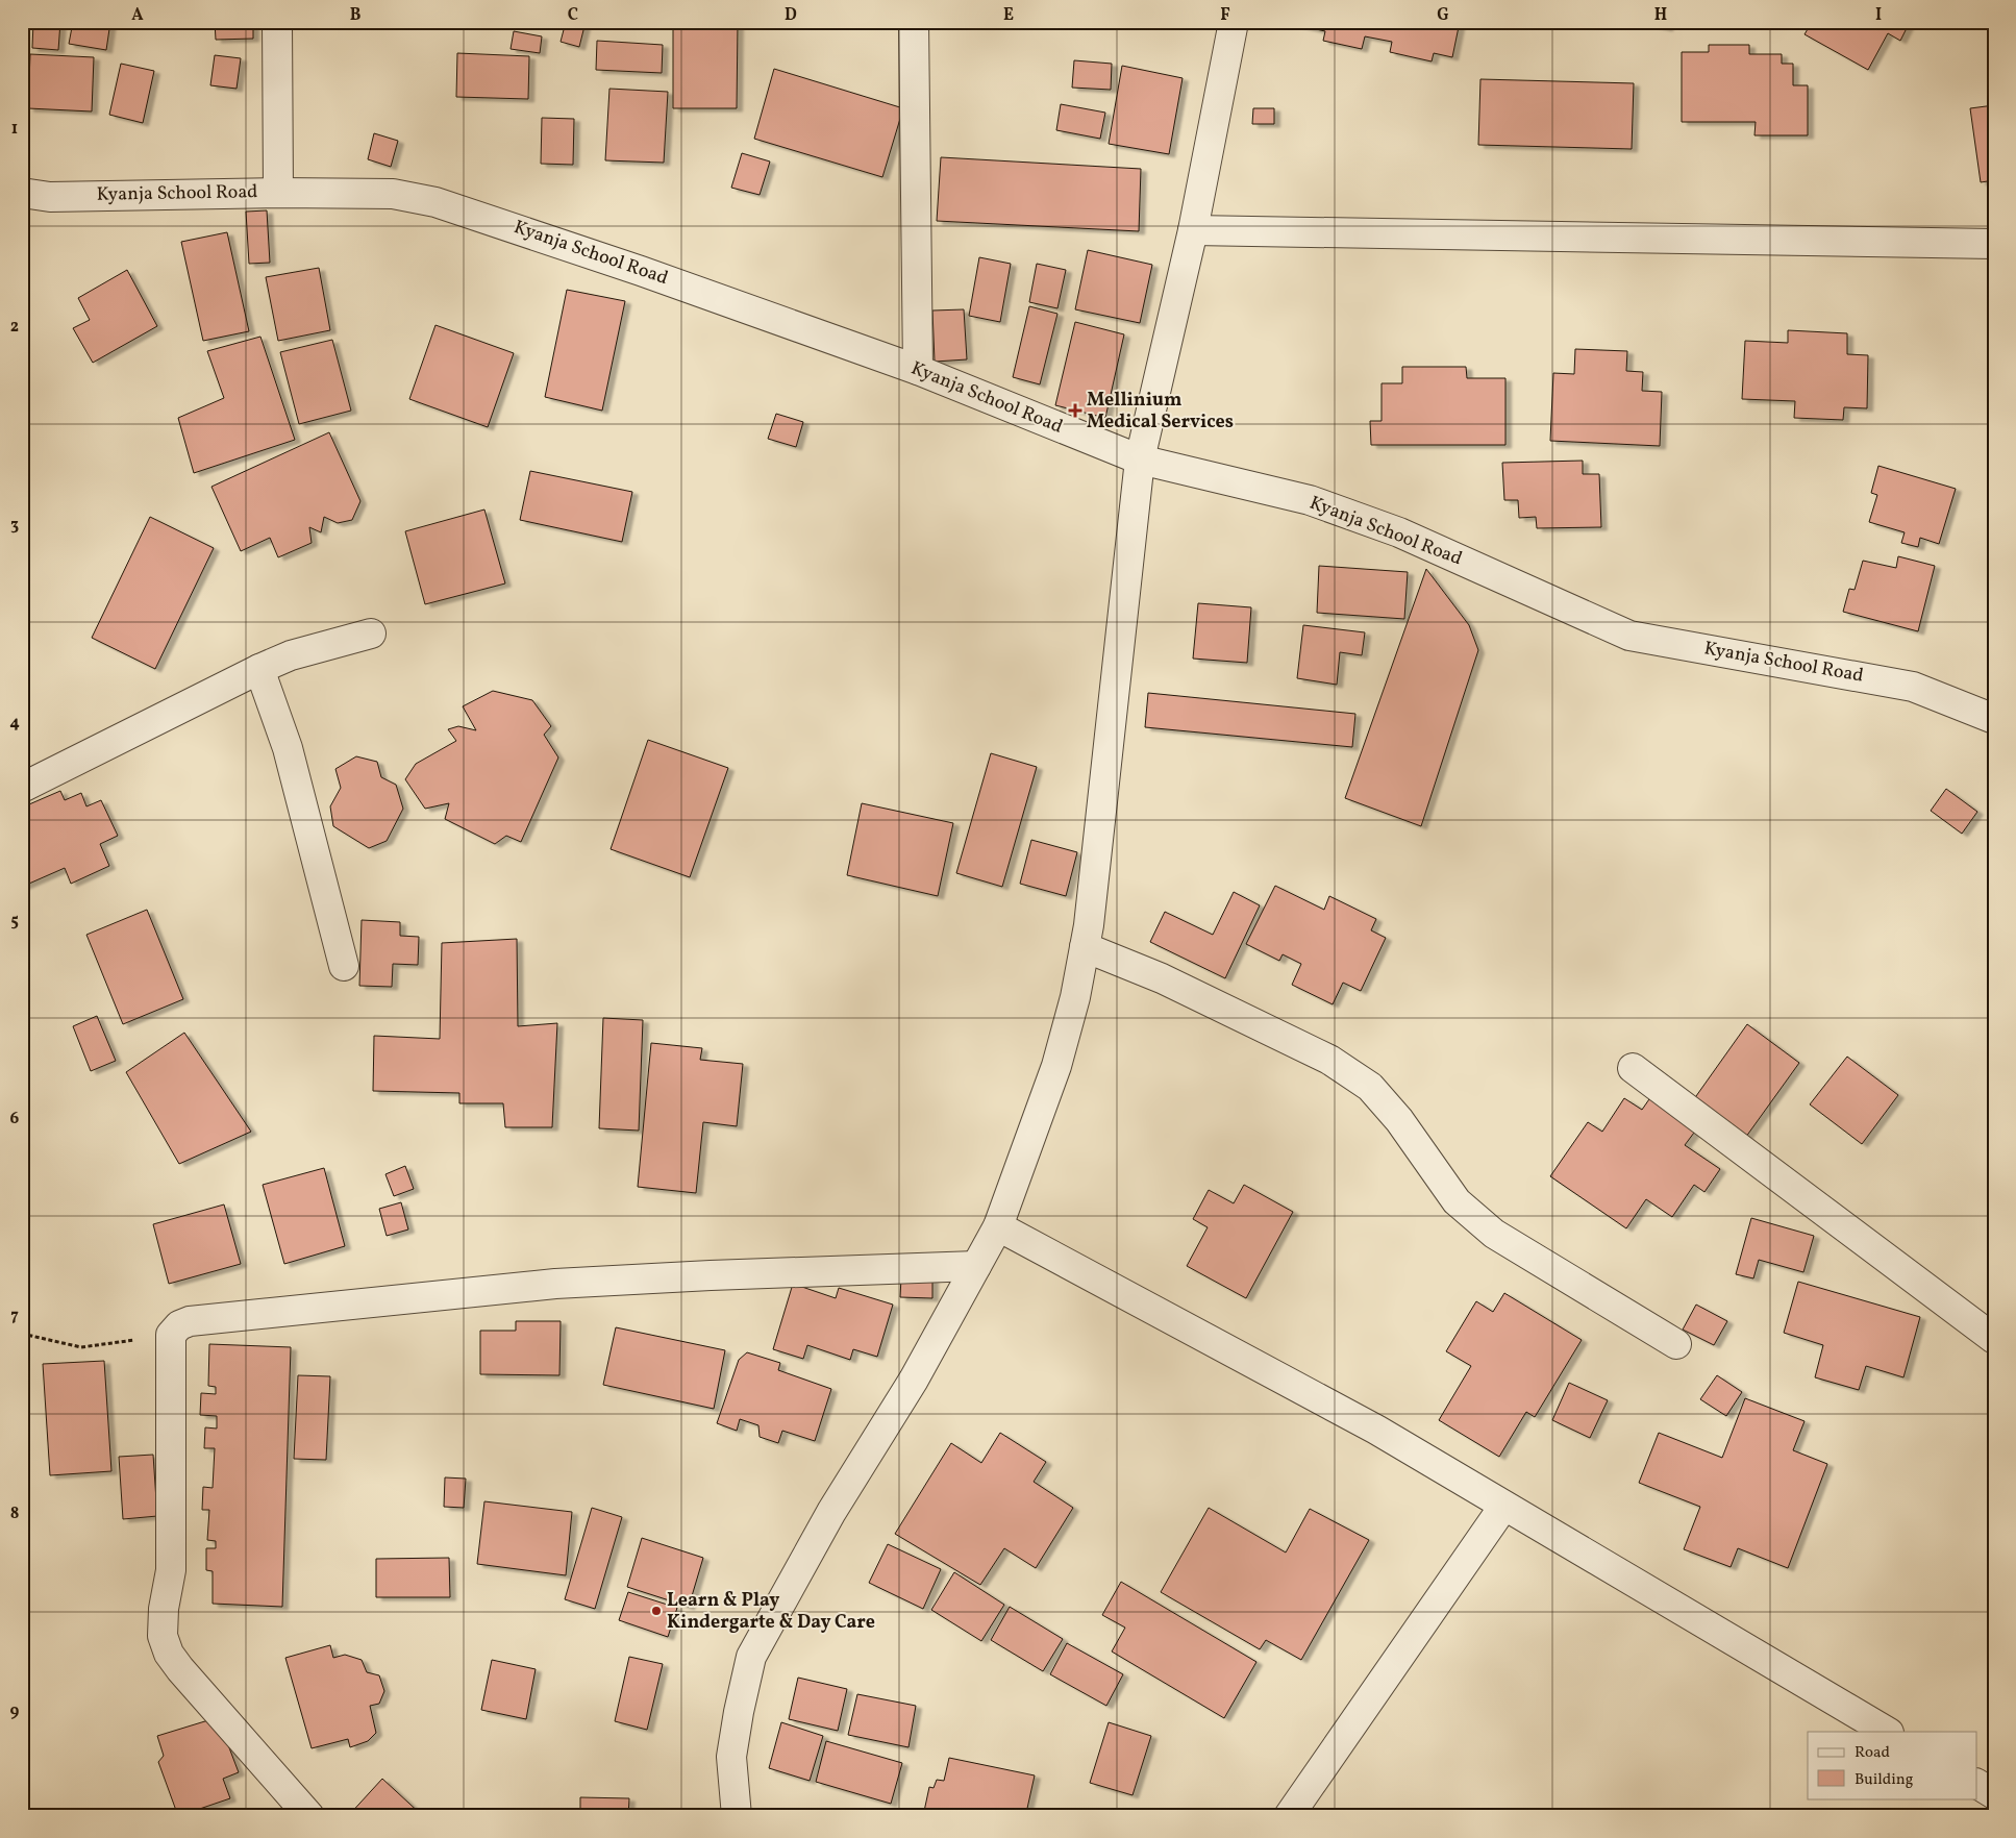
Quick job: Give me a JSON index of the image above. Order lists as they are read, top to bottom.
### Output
{
  "streets": {
    "street": ["Kyanja School Road"]
  },
  "places": {
    "health": ["Mellinium Medical Services"],
    "other": ["Learn & Play Kindergarte & Day Care"]
  },
  "legend": ["Road", "Building"],
  "grid": {
    "columns": [
      "A",
      "B",
      "C",
      "D",
      "E",
      "F",
      "G",
      "H",
      "I"
    ],
    "rows": [
      "1",
      "2",
      "3",
      "4",
      "5",
      "6",
      "7",
      "8",
      "9"
    ]
  }
}
